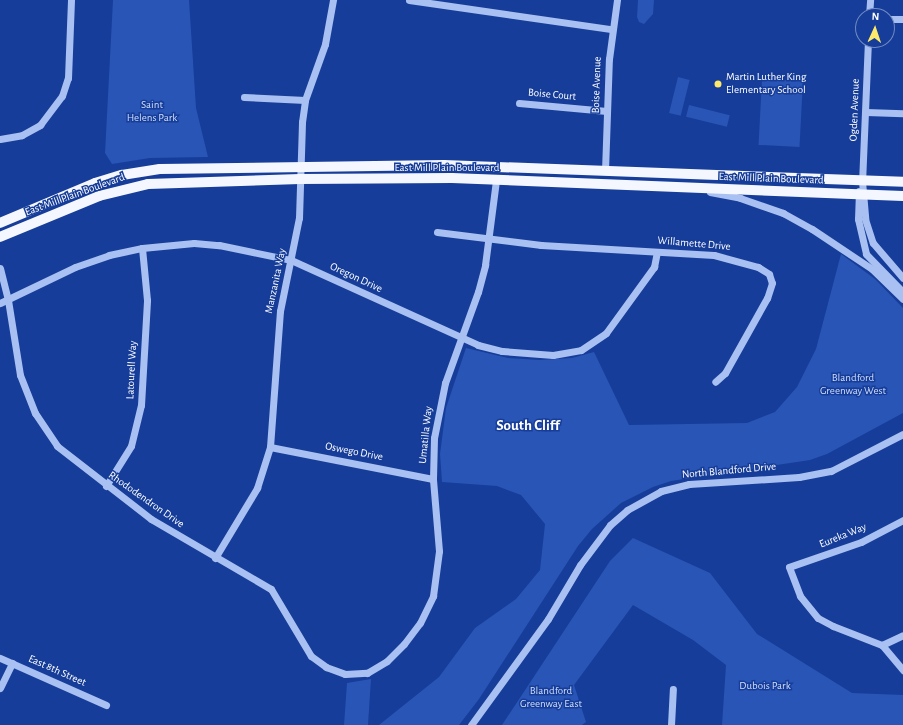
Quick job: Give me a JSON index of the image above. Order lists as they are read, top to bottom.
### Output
{
  "streets": {
    "main road": ["East Mill Plain Boulevard"],
    "street": [
      "Boise Avenue",
      "Boise Court",
      "Ogden Avenue",
      "Willamette Drive",
      "Oregon Drive",
      "Manzanita Way",
      "Latourell Way",
      "Umatilla Way",
      "Oswego Drive",
      "North Blandford Drive",
      "Rhododendron Drive",
      "Eureka Way",
      "East 8th Street"
    ]
  },
  "crossings": [
    ["Boise Avenue", "Boise Court"],
    ["Boise Avenue", "East Mill Plain Boulevard"],
    ["Ogden Avenue", "East Mill Plain Boulevard"],
    ["East Mill Plain Boulevard", "Manzanita Way"],
    ["East Mill Plain Boulevard", "Umatilla Way"],
    ["Willamette Drive", "Oregon Drive"],
    ["Willamette Drive", "Umatilla Way"],
    ["Oregon Drive", "Manzanita Way"],
    ["Oregon Drive", "Latourell Way"],
    ["Oregon Drive", "Umatilla Way"],
    ["Oregon Drive", "Rhododendron Drive"],
    ["Manzanita Way", "Oswego Drive"],
    ["Manzanita Way", "Rhododendron Drive"],
    ["Latourell Way", "Rhododendron Drive"],
    ["Umatilla Way", "Oswego Drive"],
    ["Umatilla Way", "Rhododendron Drive"]
  ],
  "districts": ["South Cliff"],
  "parks": [
    "Saint Helens Park",
    "Blandford Greenway West",
    "Dubois Park",
    "Blandford Greenway East"
  ],
  "places": ["Martin Luther King Elementary School"],
  "north": "top"
}
